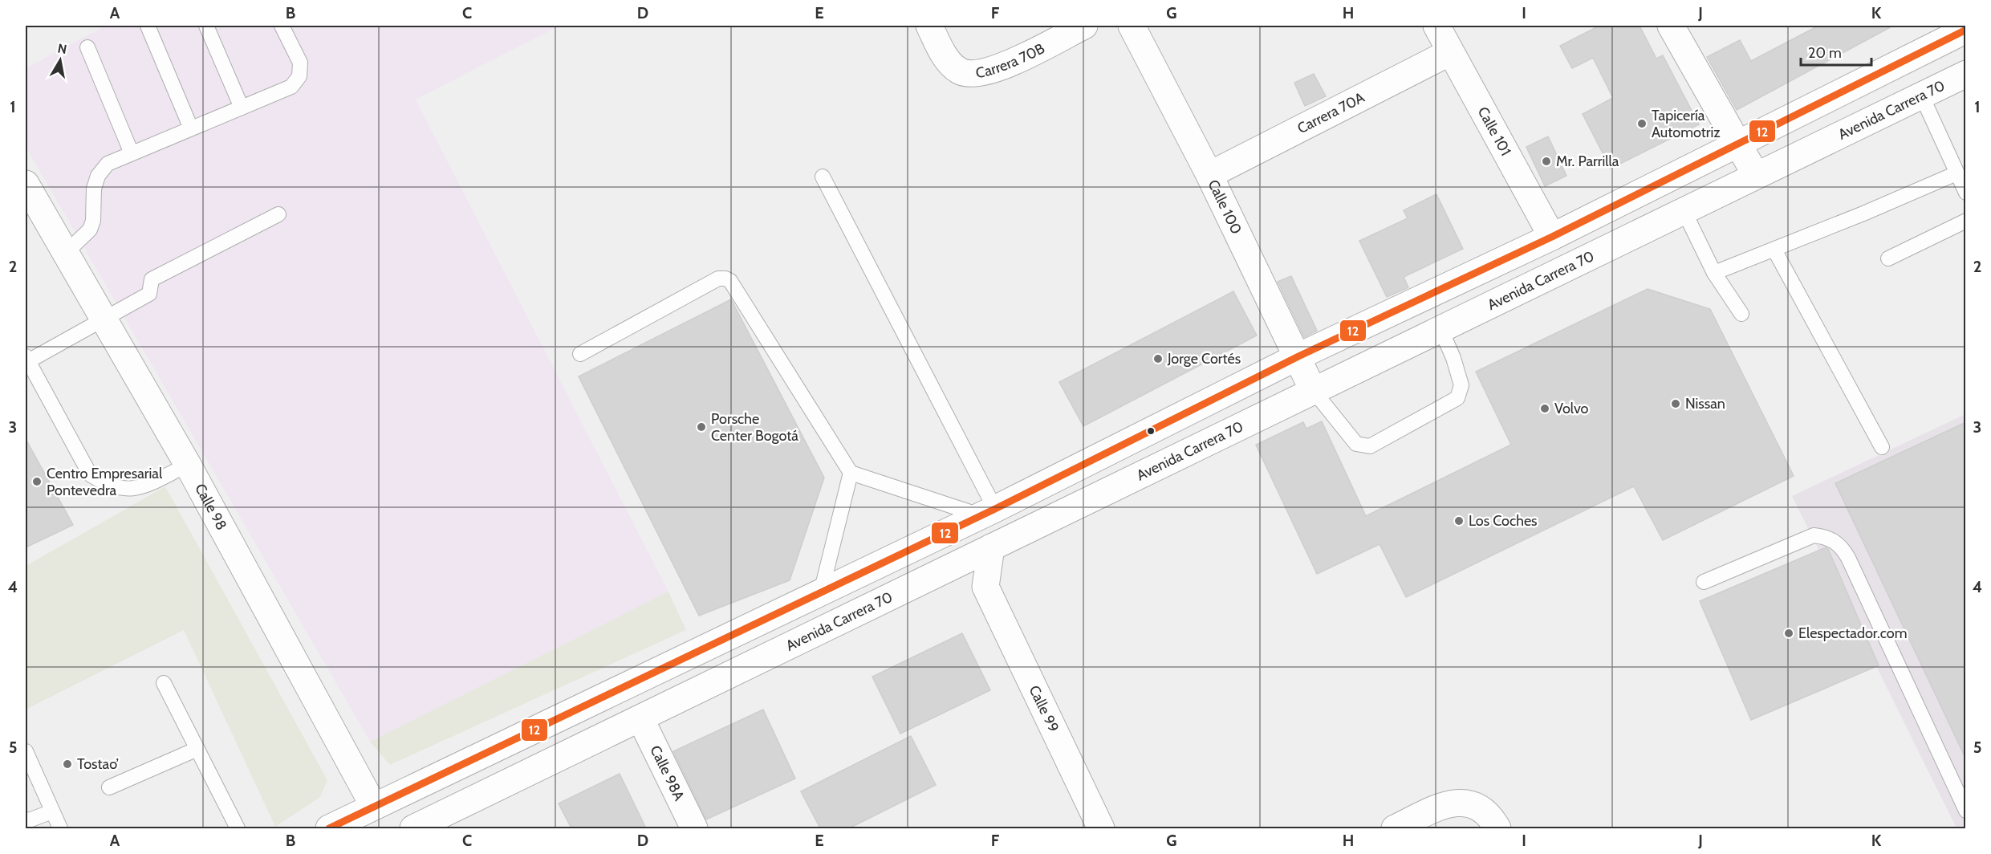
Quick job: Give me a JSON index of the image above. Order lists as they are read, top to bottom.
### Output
{
  "streets": {
    "street": [
      "Carrera 70B",
      "Avenida Carrera 70",
      "Carrera 70A",
      "Calle 101",
      "Calle 100",
      "Calle 98",
      "Calle 99",
      "Calle 98A"
    ]
  },
  "crossings": [
    ["Avenida Carrera 70", "Calle 100"],
    ["Avenida Carrera 70", "Calle 98A"],
    ["Carrera 70A", "Calle 101"],
    ["Carrera 70A", "Calle 100"]
  ],
  "places": [
    "Tapicería Automotriz",
    "Mr. Parrilla",
    "Jorge Cortés",
    "Nissan",
    "Volvo",
    "Porsche Center Bogotá",
    "Centro Empresarial Pontevedra",
    "Los Coches",
    "Elespectador.com",
    "Tostao’"
  ],
  "lines": ["transit line 12"],
  "scale_bar": "20 m",
  "north": "top",
  "grid": {
    "columns": [
      "A",
      "B",
      "C",
      "D",
      "E",
      "F",
      "G",
      "H",
      "I",
      "J",
      "K"
    ],
    "rows": [
      "1",
      "2",
      "3",
      "4",
      "5"
    ]
  }
}
